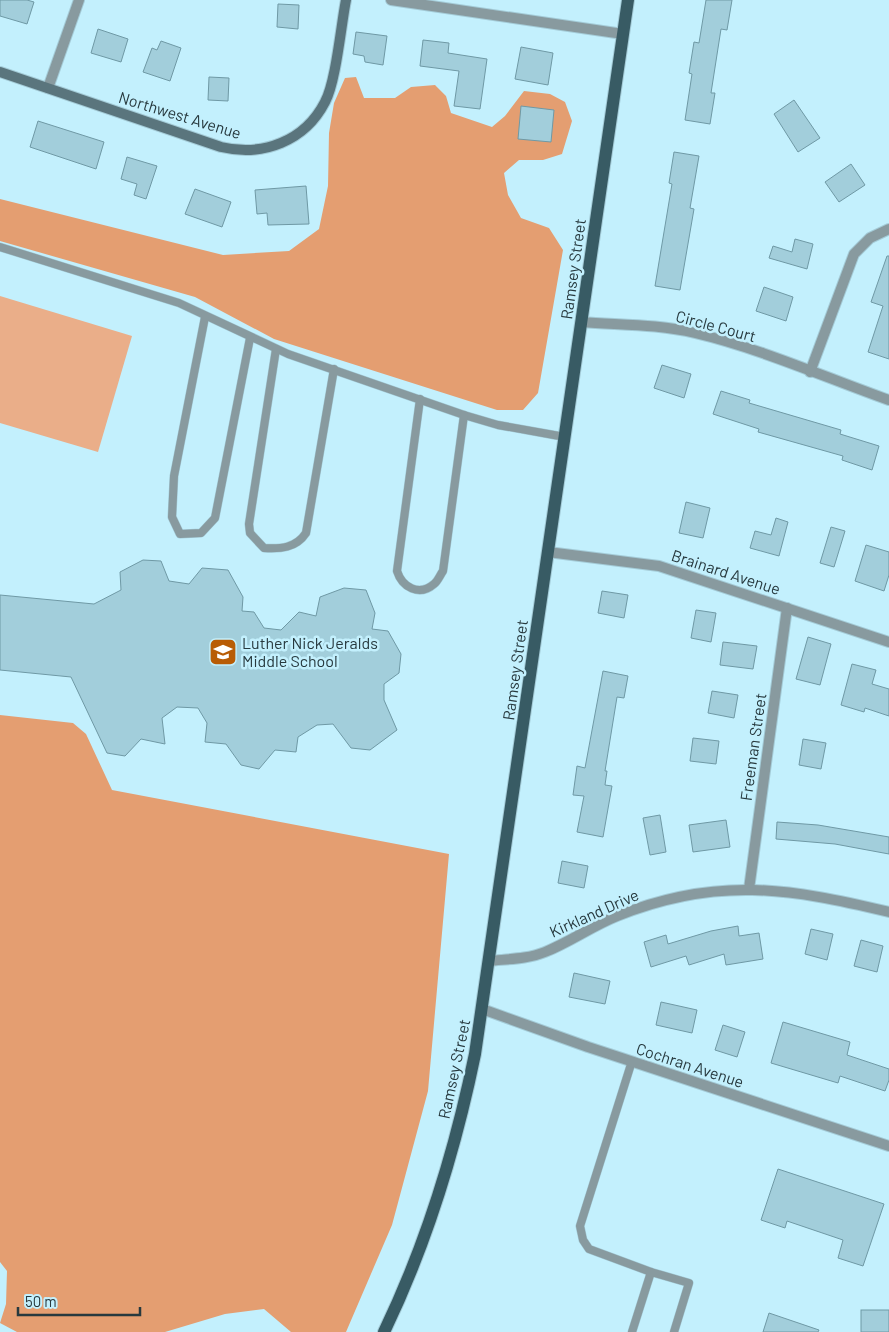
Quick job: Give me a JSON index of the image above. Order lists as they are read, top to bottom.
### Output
{
  "streets": {
    "main road": ["Ramsey Street"],
    "street": [
      "Northwest Avenue",
      "Circle Court",
      "Brainard Avenue",
      "Freeman Street",
      "Kirkland Drive",
      "Cochran Avenue"
    ]
  },
  "crossings": [
    ["Ramsey Street", "Circle Court"],
    ["Ramsey Street", "Brainard Avenue"],
    ["Ramsey Street", "Kirkland Drive"],
    ["Ramsey Street", "Cochran Avenue"],
    ["Brainard Avenue", "Freeman Street"],
    ["Freeman Street", "Kirkland Drive"]
  ],
  "places": {
    "school or university": ["Luther Nick Jeralds Middle School"]
  },
  "scale_bar": "50 m"
}
